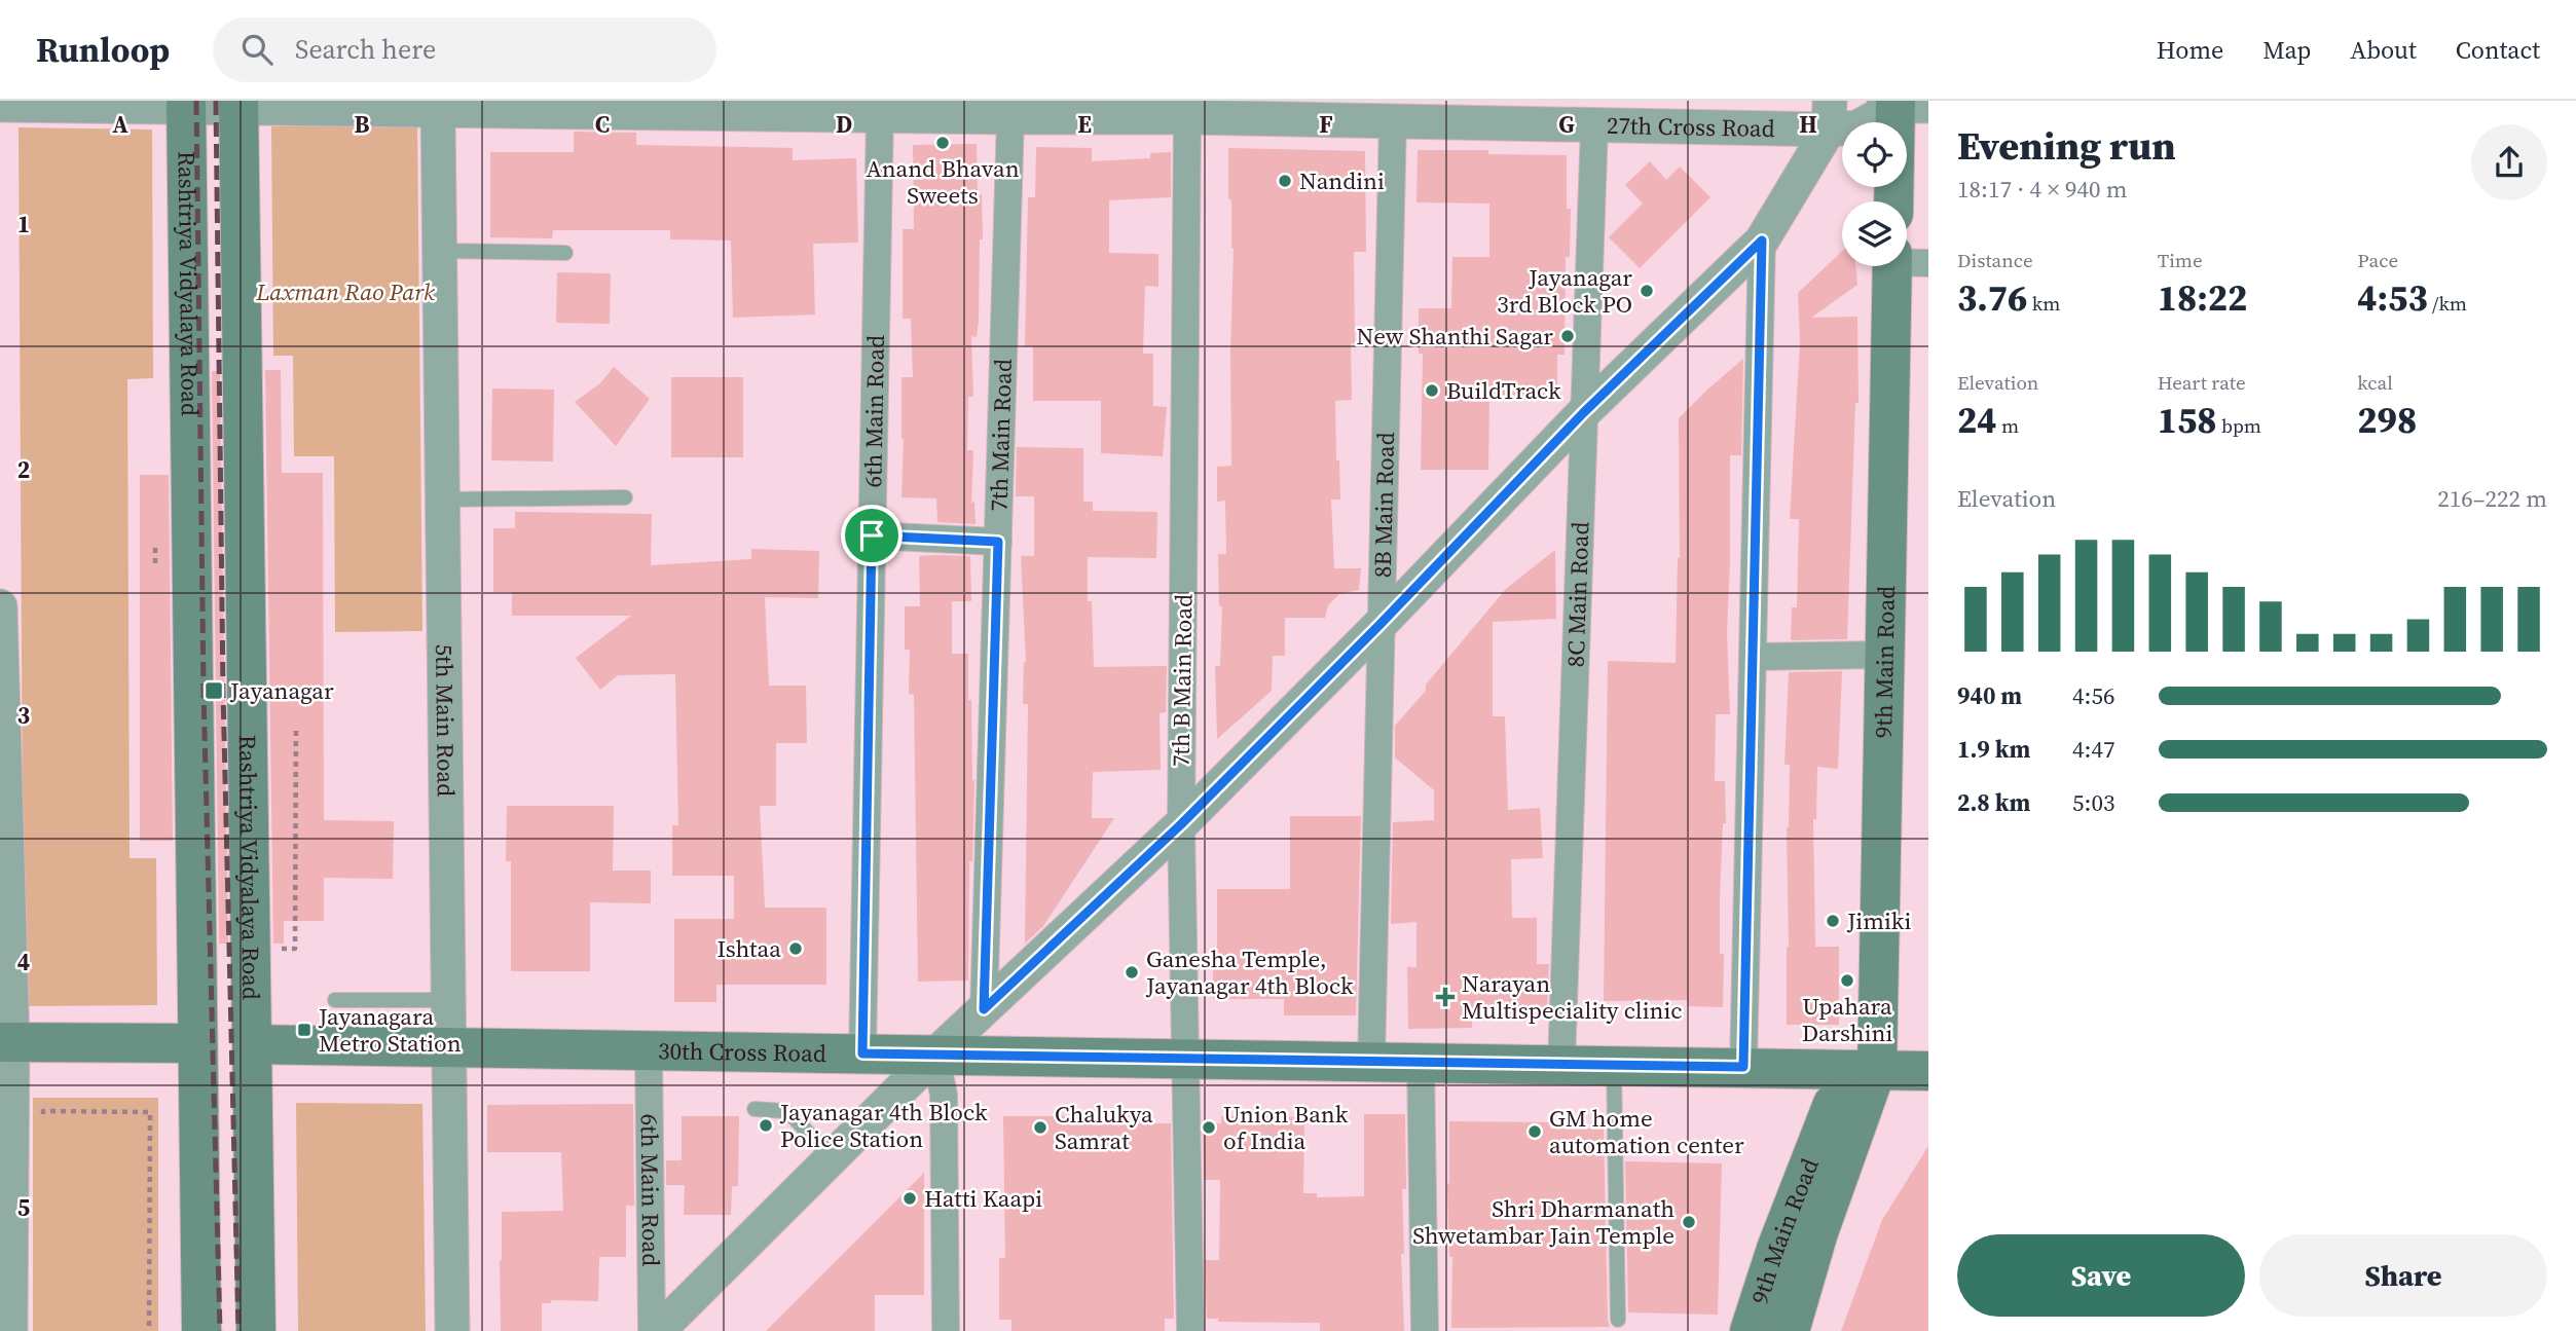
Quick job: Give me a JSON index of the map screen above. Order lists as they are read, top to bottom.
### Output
{
  "streets": {
    "main road": ["Rashtriya Vidyalaya Road", "9th Main Road", "30th Cross Road"],
    "street": [
      "27th Cross Road",
      "6th Main Road",
      "7th Main Road",
      "8B Main Road",
      "8C Main Road",
      "7th B Main Road",
      "5th Main Road"
    ]
  },
  "crossings": [
    ["27th Cross Road", "Rashtriya Vidyalaya Road"],
    ["27th Cross Road", "6th Main Road"],
    ["27th Cross Road", "7th Main Road"],
    ["27th Cross Road", "8B Main Road"],
    ["27th Cross Road", "8C Main Road"],
    ["27th Cross Road", "7th B Main Road"],
    ["27th Cross Road", "5th Main Road"],
    ["Rashtriya Vidyalaya Road", "30th Cross Road"],
    ["6th Main Road", "30th Cross Road"],
    ["8B Main Road", "30th Cross Road"],
    ["8C Main Road", "30th Cross Road"],
    ["9th Main Road", "30th Cross Road"],
    ["7th B Main Road", "30th Cross Road"],
    ["5th Main Road", "30th Cross Road"]
  ],
  "parks": ["Laxman Rao Park"],
  "places": {
    "other": [
      "Anand Bhavan Sweets",
      "Nandini",
      "Jayanagar 3rd Block PO",
      "New Shanthi Sagar",
      "BuildTrack",
      "Jimiki",
      "Ishtaa",
      "Ganesha Temple, Jayanagar 4th Block",
      "Upahara Darshini",
      "Jayanagar 4th Block Police Station",
      "Chalukya Samrat",
      "Union Bank of India",
      "GM home automation center",
      "Hatti Kaapi",
      "Shri Dharmanath Shwetambar Jain Temple"
    ],
    "transit": ["Jayanagar", "Jayanagara Metro Station"],
    "health": ["Narayan Multispeciality clinic"]
  },
  "page": {
    "header": "Runloop",
    "search": "Search here",
    "nav": [
      "Home",
      "Map",
      "About",
      "Contact"
    ],
    "heading": ["Evening run", "18:17 · 4 × 940 m"],
    "stats": [
      ["Distance", "3.76 km"],
      ["Time", "18:22"],
      ["Pace", "4:53 /km"],
      ["Elevation", "24 m"],
      ["Heart rate", "158 bpm"],
      ["kcal", "298"]
    ],
    "chart": ["Elevation", "216–222 m"],
    "list": [
      {
        "name": "940 m",
        "note": "4:56"
      },
      {
        "name": "1.9 km",
        "note": "4:47"
      },
      {
        "name": "2.8 km",
        "note": "5:03"
      }
    ],
    "buttons": ["Save", "Share"]
  },
  "grid": {
    "columns": [
      "A",
      "B",
      "C",
      "D",
      "E",
      "F",
      "G",
      "H"
    ],
    "rows": [
      "1",
      "2",
      "3",
      "4",
      "5"
    ]
  }
}
